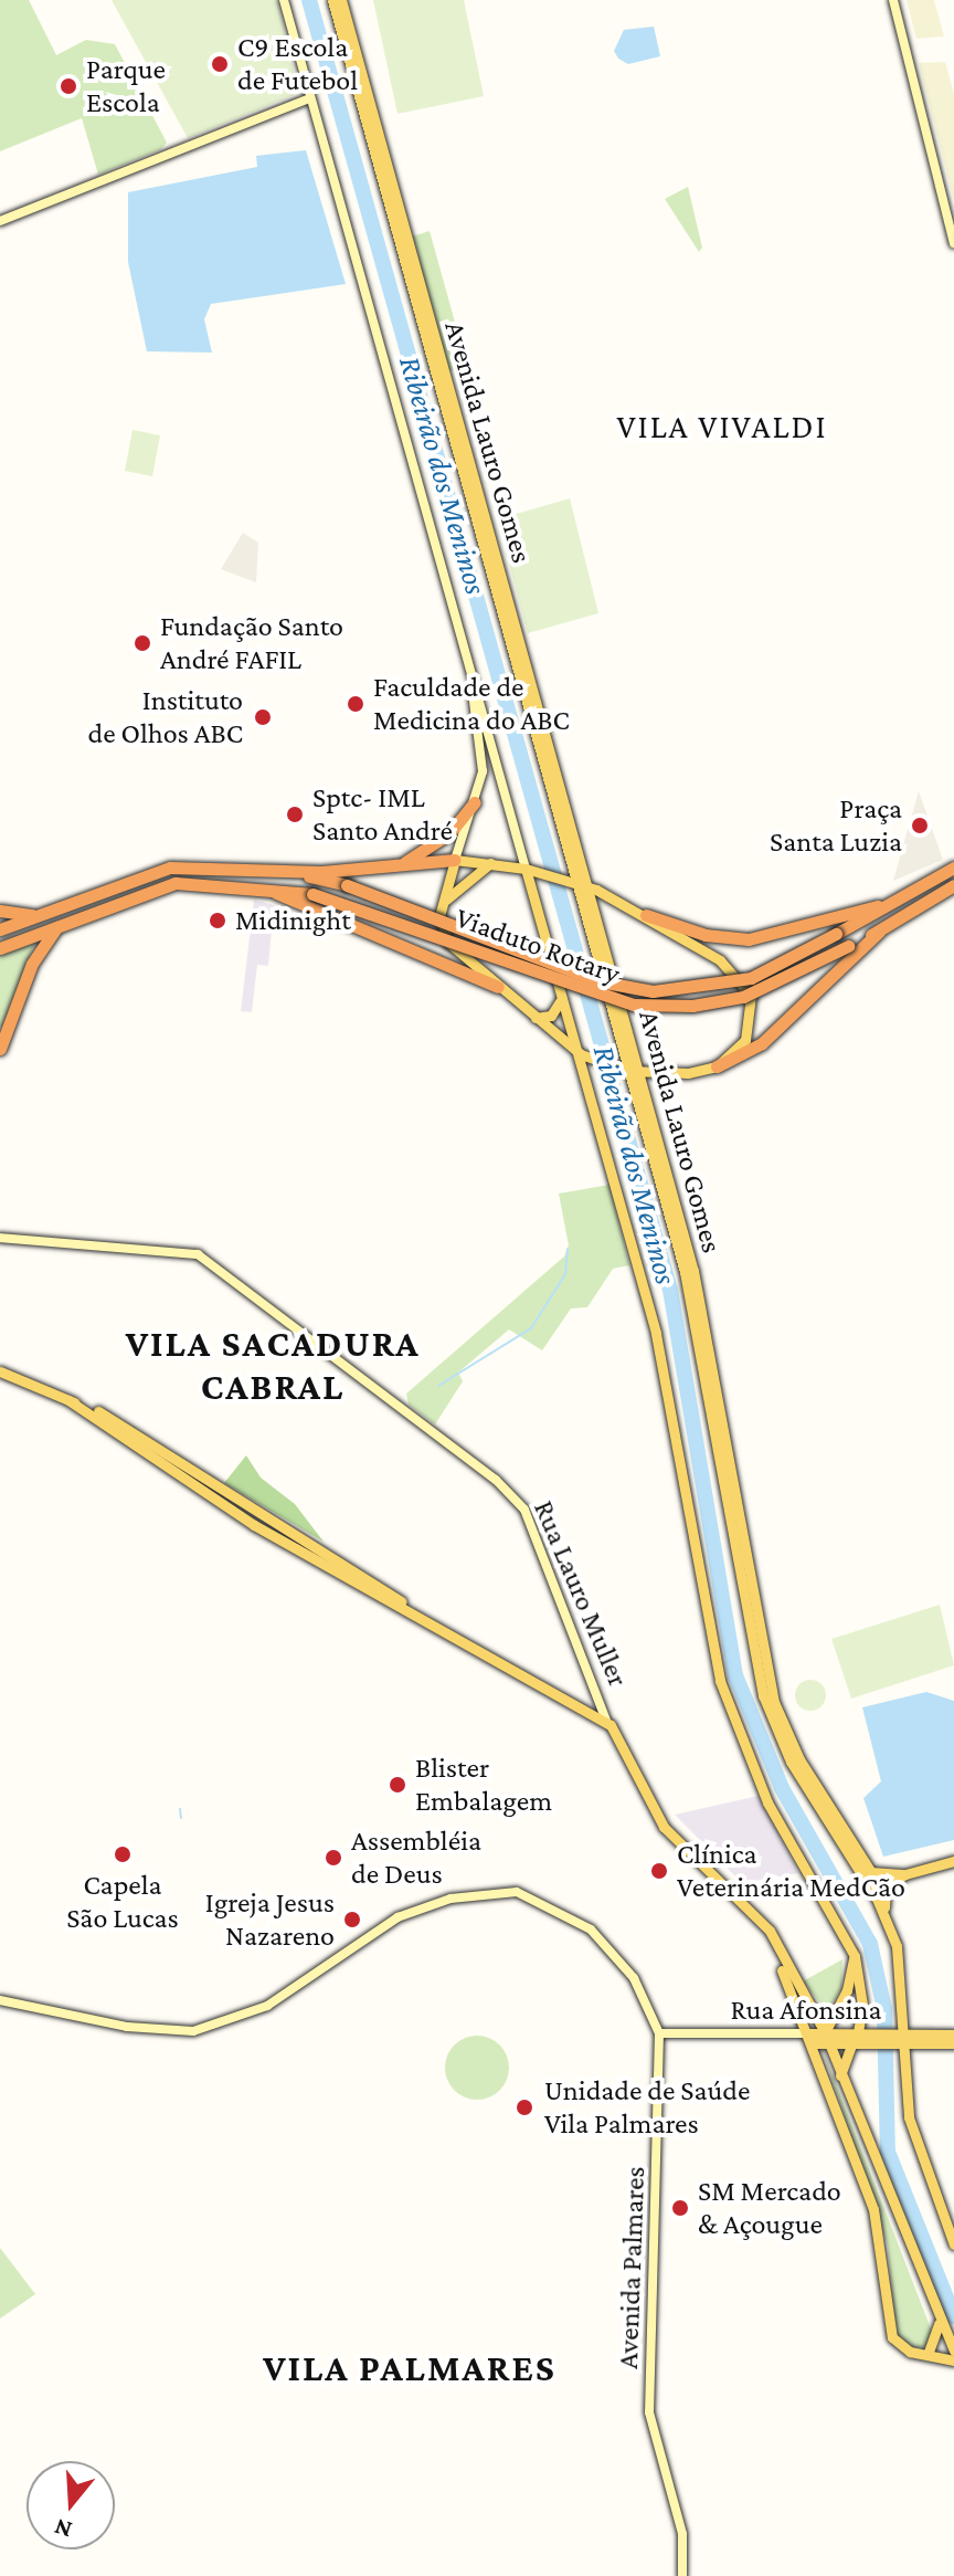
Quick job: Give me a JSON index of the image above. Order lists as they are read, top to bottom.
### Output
{
  "streets": {
    "highway": ["Viaduto Rotary"],
    "main road": ["Avenida Lauro Gomes", "Rua Lauro Muller", "Rua Afonsina"],
    "street": ["Avenida Palmares"]
  },
  "crossings": [
    ["Avenida Lauro Gomes", "Rua Afonsina"],
    ["Rua Lauro Muller", "Rua Afonsina"],
    ["Rua Afonsina", "Avenida Palmares"]
  ],
  "districts": ["VILA VIVALDI", "VILA SACADURA CABRAL", "VILA PALMARES"],
  "water": ["Ribeirão dos Meninos"],
  "places": [
    "C9 Escola de Futebol",
    "Parque Escola",
    "Fundação Santo André FAFIL",
    "Faculdade de Medicina do ABC",
    "Instituto de Olhos ABC",
    "Sptc- IML Santo André",
    "Praça Santa Luzia",
    "Midinight",
    "Blister Embalagem",
    "Capela São Lucas",
    "Assembléia de Deus",
    "Clínica Veterinária MedCão",
    "Igreja Jesus Nazareno",
    "Unidade de Saúde Vila Palmares",
    "SM Mercado & Açougue"
  ],
  "north": "bottom"
}
